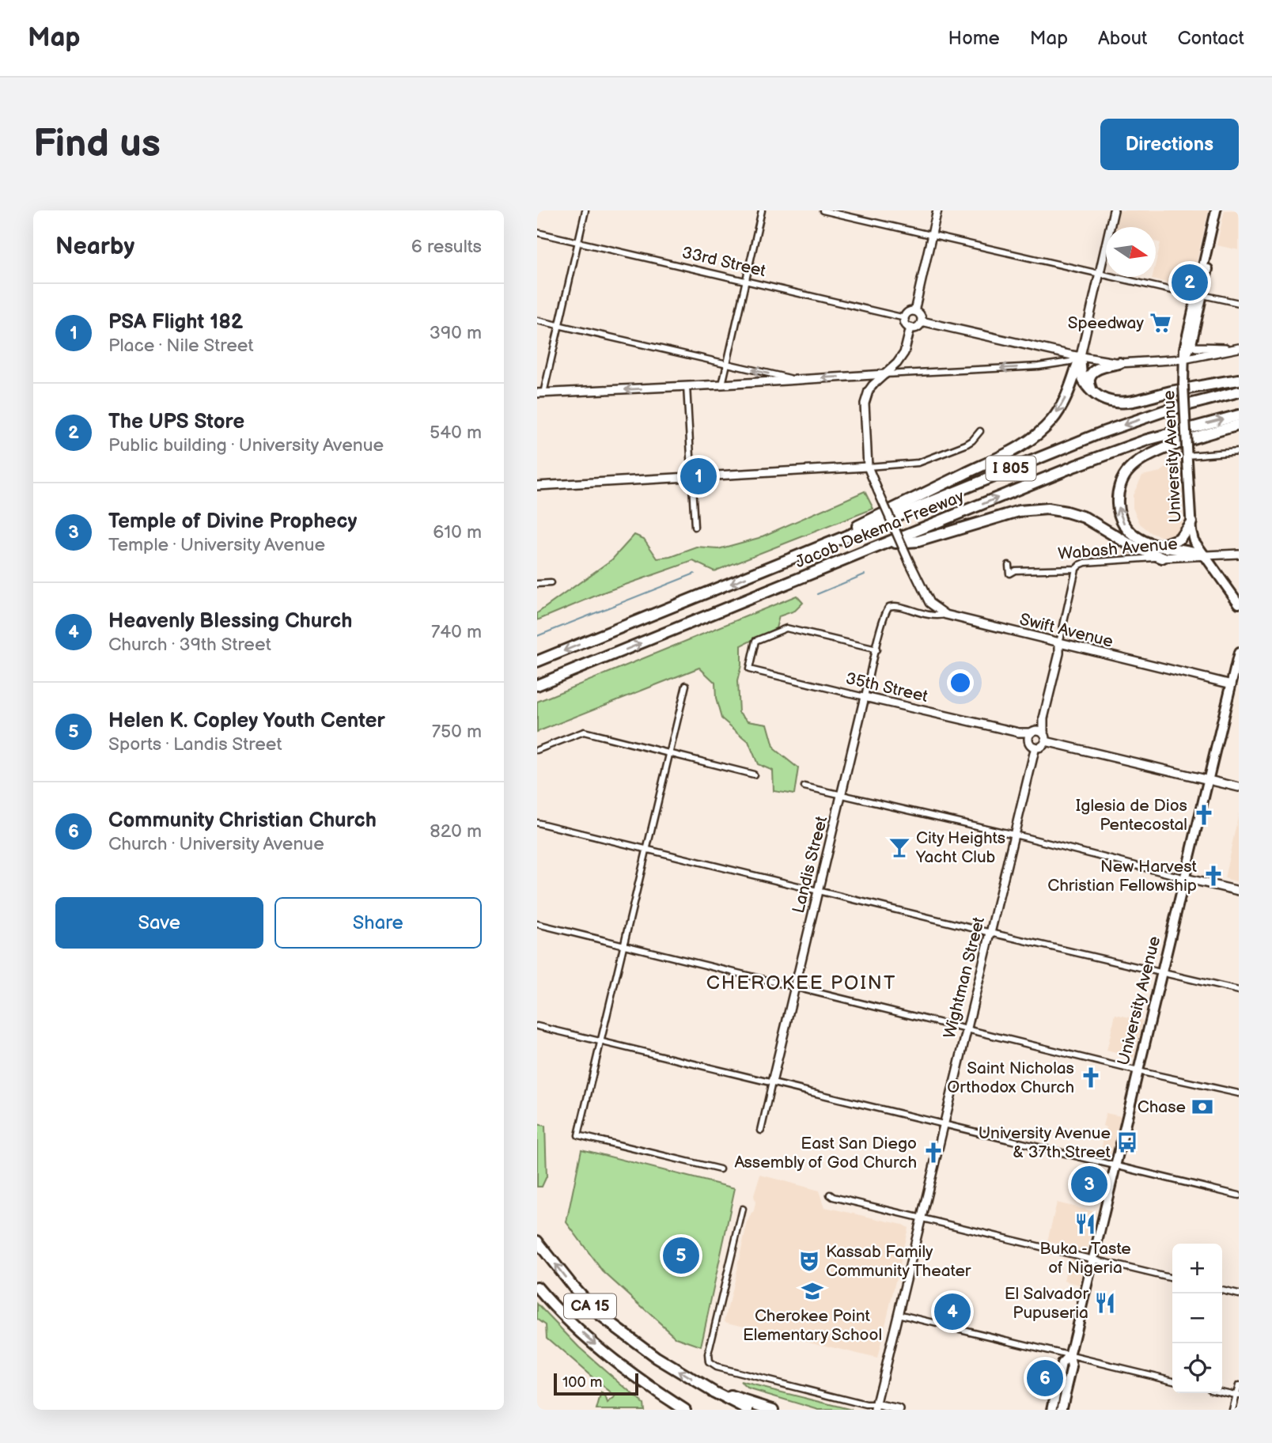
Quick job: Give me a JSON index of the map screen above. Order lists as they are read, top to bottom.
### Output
{
  "streets": {
    "highway": ["I 805", "Jacob Dekema Freeway", "CA 15"],
    "main road": [
      "University Avenue",
      "Wabash Avenue",
      "Swift Avenue",
      "35th Street",
      "Landis Street",
      "Wightman Street"
    ],
    "street": ["33rd Street"]
  },
  "crossings": [
    ["University Avenue", "Wabash Avenue"],
    ["University Avenue", "Swift Avenue"],
    ["Swift Avenue", "Landis Street"],
    ["35th Street", "Landis Street"]
  ],
  "districts": ["CHEROKEE POINT"],
  "places": {
    "supermarket": ["Speedway"],
    "church": [
      "Iglesia de Dios Pentecostal",
      "New Harvest Christian Fellowship",
      "Saint Nicholas Orthodox Church",
      "East San Diego Assembly of God Church"
    ],
    "bar": ["City Heights Yacht Club"],
    "bank": ["Chase"],
    "bus stop": ["University Avenue & 37th Street"],
    "restaurant": ["Buka - Taste of Nigeria", "El Salvador Pupuseria"],
    "theatre": ["Kassab Family Community Theater"],
    "school or university": ["Cherokee Point Elementary School"]
  },
  "scale_bar": "100 m",
  "north": "right",
  "page": {
    "header": "Map",
    "nav": [
      "Home",
      "Map",
      "About",
      "Contact"
    ],
    "buttons": [
      "Directions",
      ["Save", "Share"]
    ],
    "title": "Find us",
    "heading": ["Nearby", "6 results"],
    "pins": [
      "2",
      "1",
      "3",
      "5",
      "4",
      "6"
    ],
    "list": [
      {
        "mark": "1",
        "name": "PSA Flight 182",
        "note": "Place · Nile Street",
        "value": "390 m"
      },
      {
        "mark": "2",
        "name": "The UPS Store",
        "note": "Public building · University Avenue",
        "value": "540 m"
      },
      {
        "mark": "3",
        "name": "Temple of Divine Prophecy",
        "note": "Temple · University Avenue",
        "value": "610 m"
      },
      {
        "mark": "4",
        "name": "Heavenly Blessing Church",
        "note": "Church · 39th Street",
        "value": "740 m"
      },
      {
        "mark": "5",
        "name": "Helen K. Copley Youth Center",
        "note": "Sports · Landis Street",
        "value": "750 m"
      },
      {
        "mark": "6",
        "name": "Community Christian Church",
        "note": "Church · University Avenue",
        "value": "820 m"
      }
    ],
    "map_buttons": ["+", "−"],
    "scale": "100 m"
  }
}
